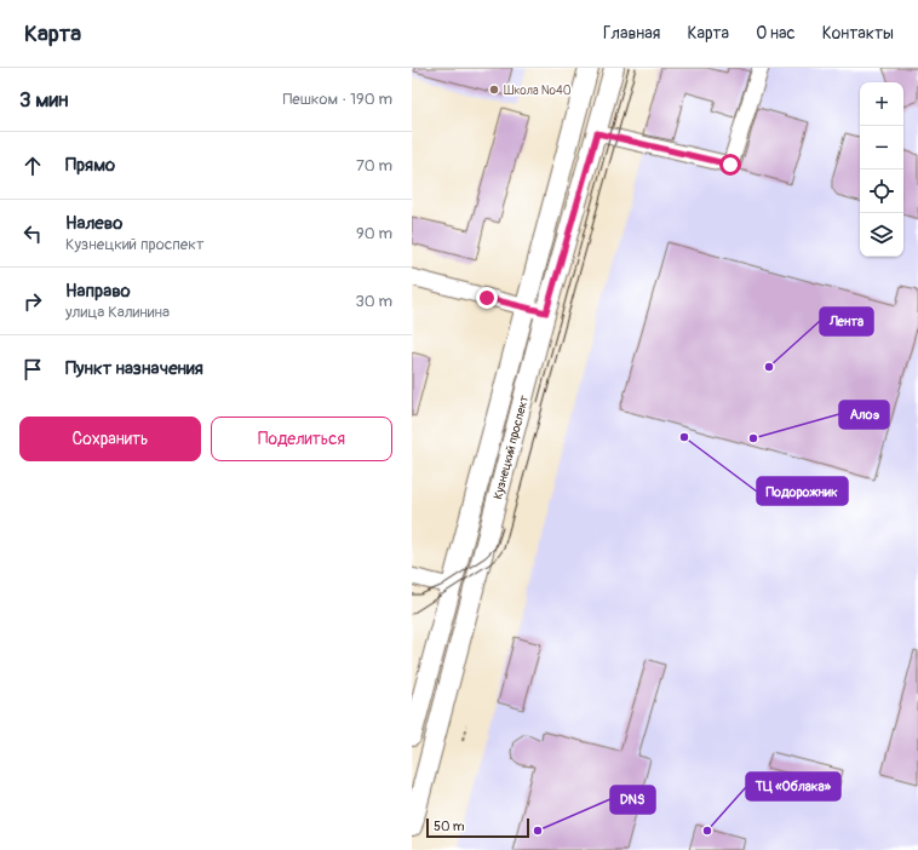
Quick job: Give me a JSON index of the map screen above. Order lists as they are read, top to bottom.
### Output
{
  "streets": {
    "main road": ["Кузнецкий проспект"]
  },
  "places": [
    "Школа №40",
    "Лента",
    "Подорожник",
    "Алоэ",
    "DNS",
    "ТЦ «Облака»"
  ],
  "scale_bar": "50 m",
  "page": {
    "header": "Карта",
    "nav": [
      "Главная",
      "Карта",
      "О нас",
      "Контакты"
    ],
    "heading": ["3 мин", "Пешком · 190 m"],
    "map_buttons": ["+", "−"],
    "list": [
      ["Прямо", "70 m"],
      ["Налево", "Кузнецкий проспект", "90 m"],
      ["Направо", "улица Калинина", "30 m"],
      "Пункт назначения"
    ],
    "buttons": ["Сохранить", "Поделиться"],
    "scale": "50 m"
  }
}
